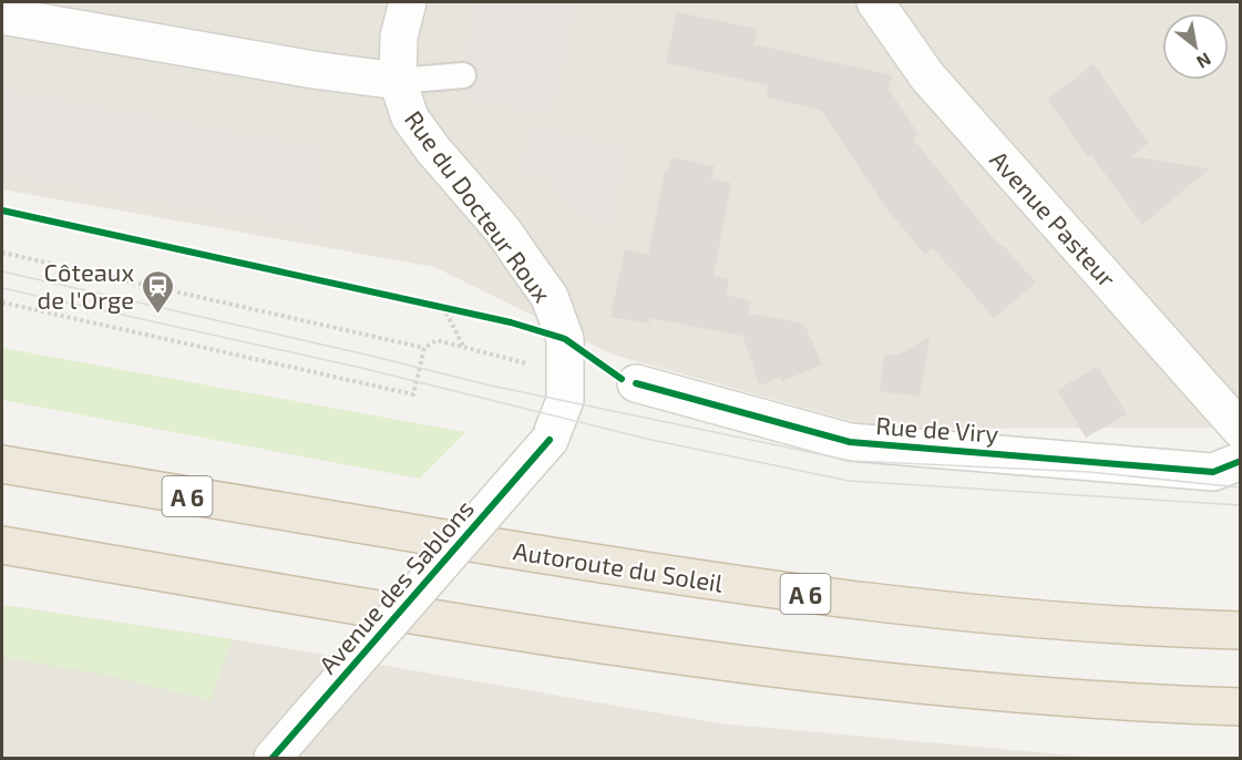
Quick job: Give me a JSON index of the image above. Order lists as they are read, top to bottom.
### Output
{
  "streets": {
    "highway": ["A 6", "Autoroute du Soleil"],
    "street": [
      "Rue du Docteur Roux",
      "Avenue Pasteur",
      "Rue de Viry",
      "Avenue des Sablons"
    ]
  },
  "crossings": [
    ["Rue du Docteur Roux", "Avenue des Sablons"]
  ],
  "places": {
    "station": ["Côteaux de l'Orge"]
  },
  "north": "bottom right"
}
